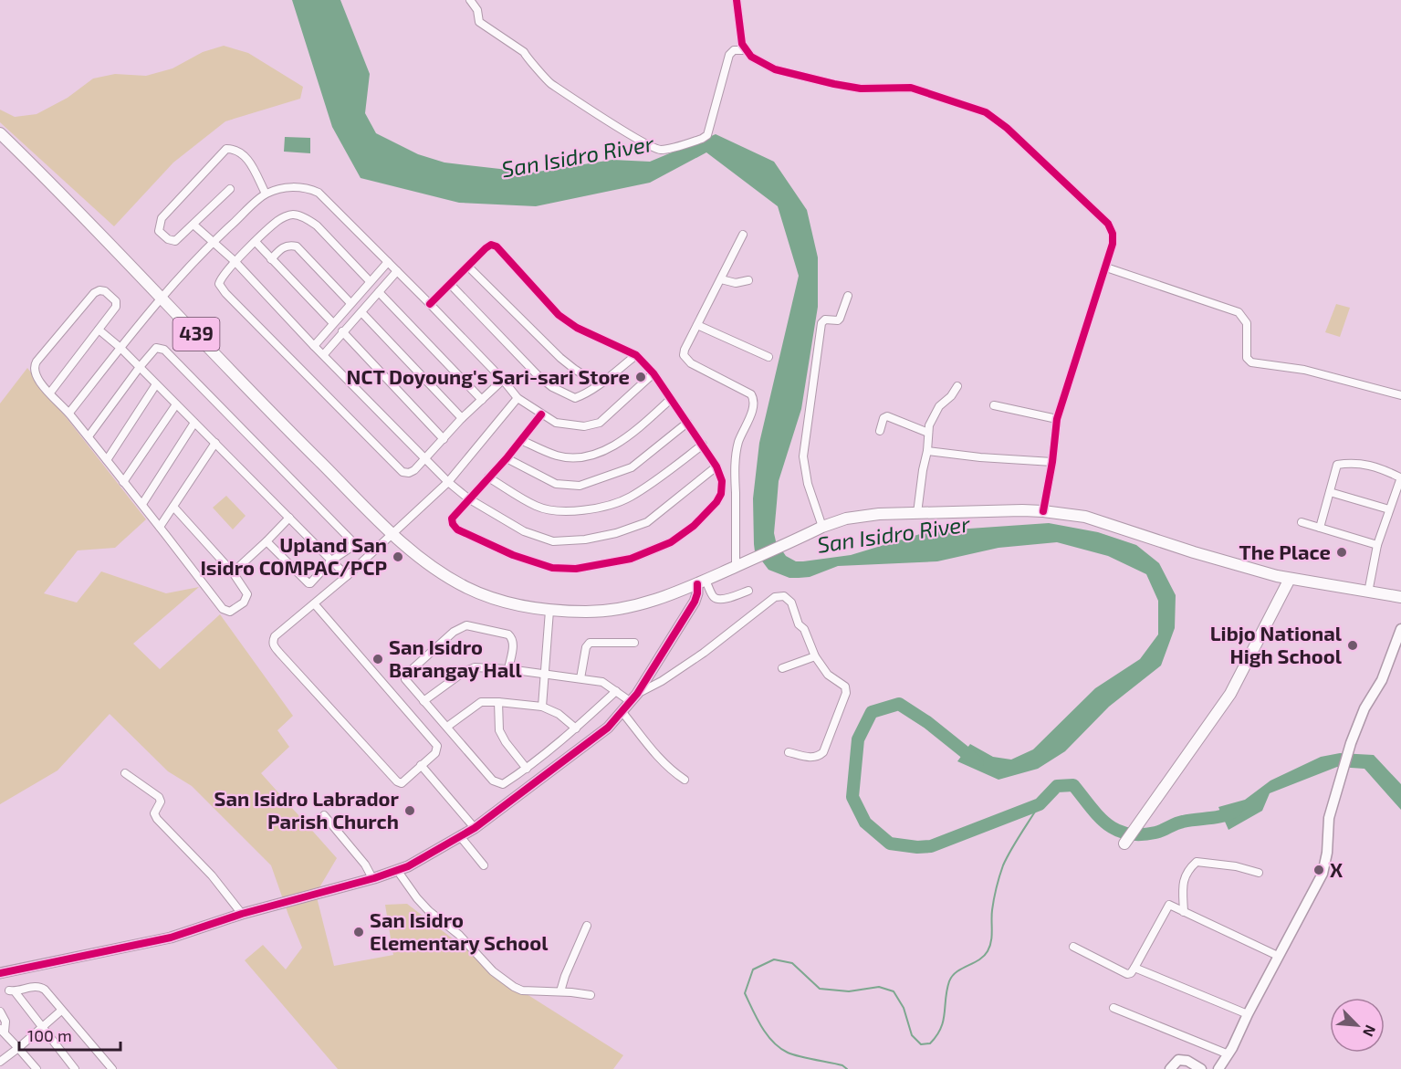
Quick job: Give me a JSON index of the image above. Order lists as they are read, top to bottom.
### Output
{
  "streets": {
    "main road": ["439"]
  },
  "water": ["San Isidro River"],
  "places": [
    "NCT Doyoung's Sari-sari Store",
    "The Place",
    "Upland San Isidro COMPAC/PCP",
    "Libjo National High School",
    "San Isidro Barangay Hall",
    "San Isidro Labrador Parish Church",
    "X",
    "San Isidro Elementary School"
  ],
  "scale_bar": "100 m",
  "north": "bottom right"
}
